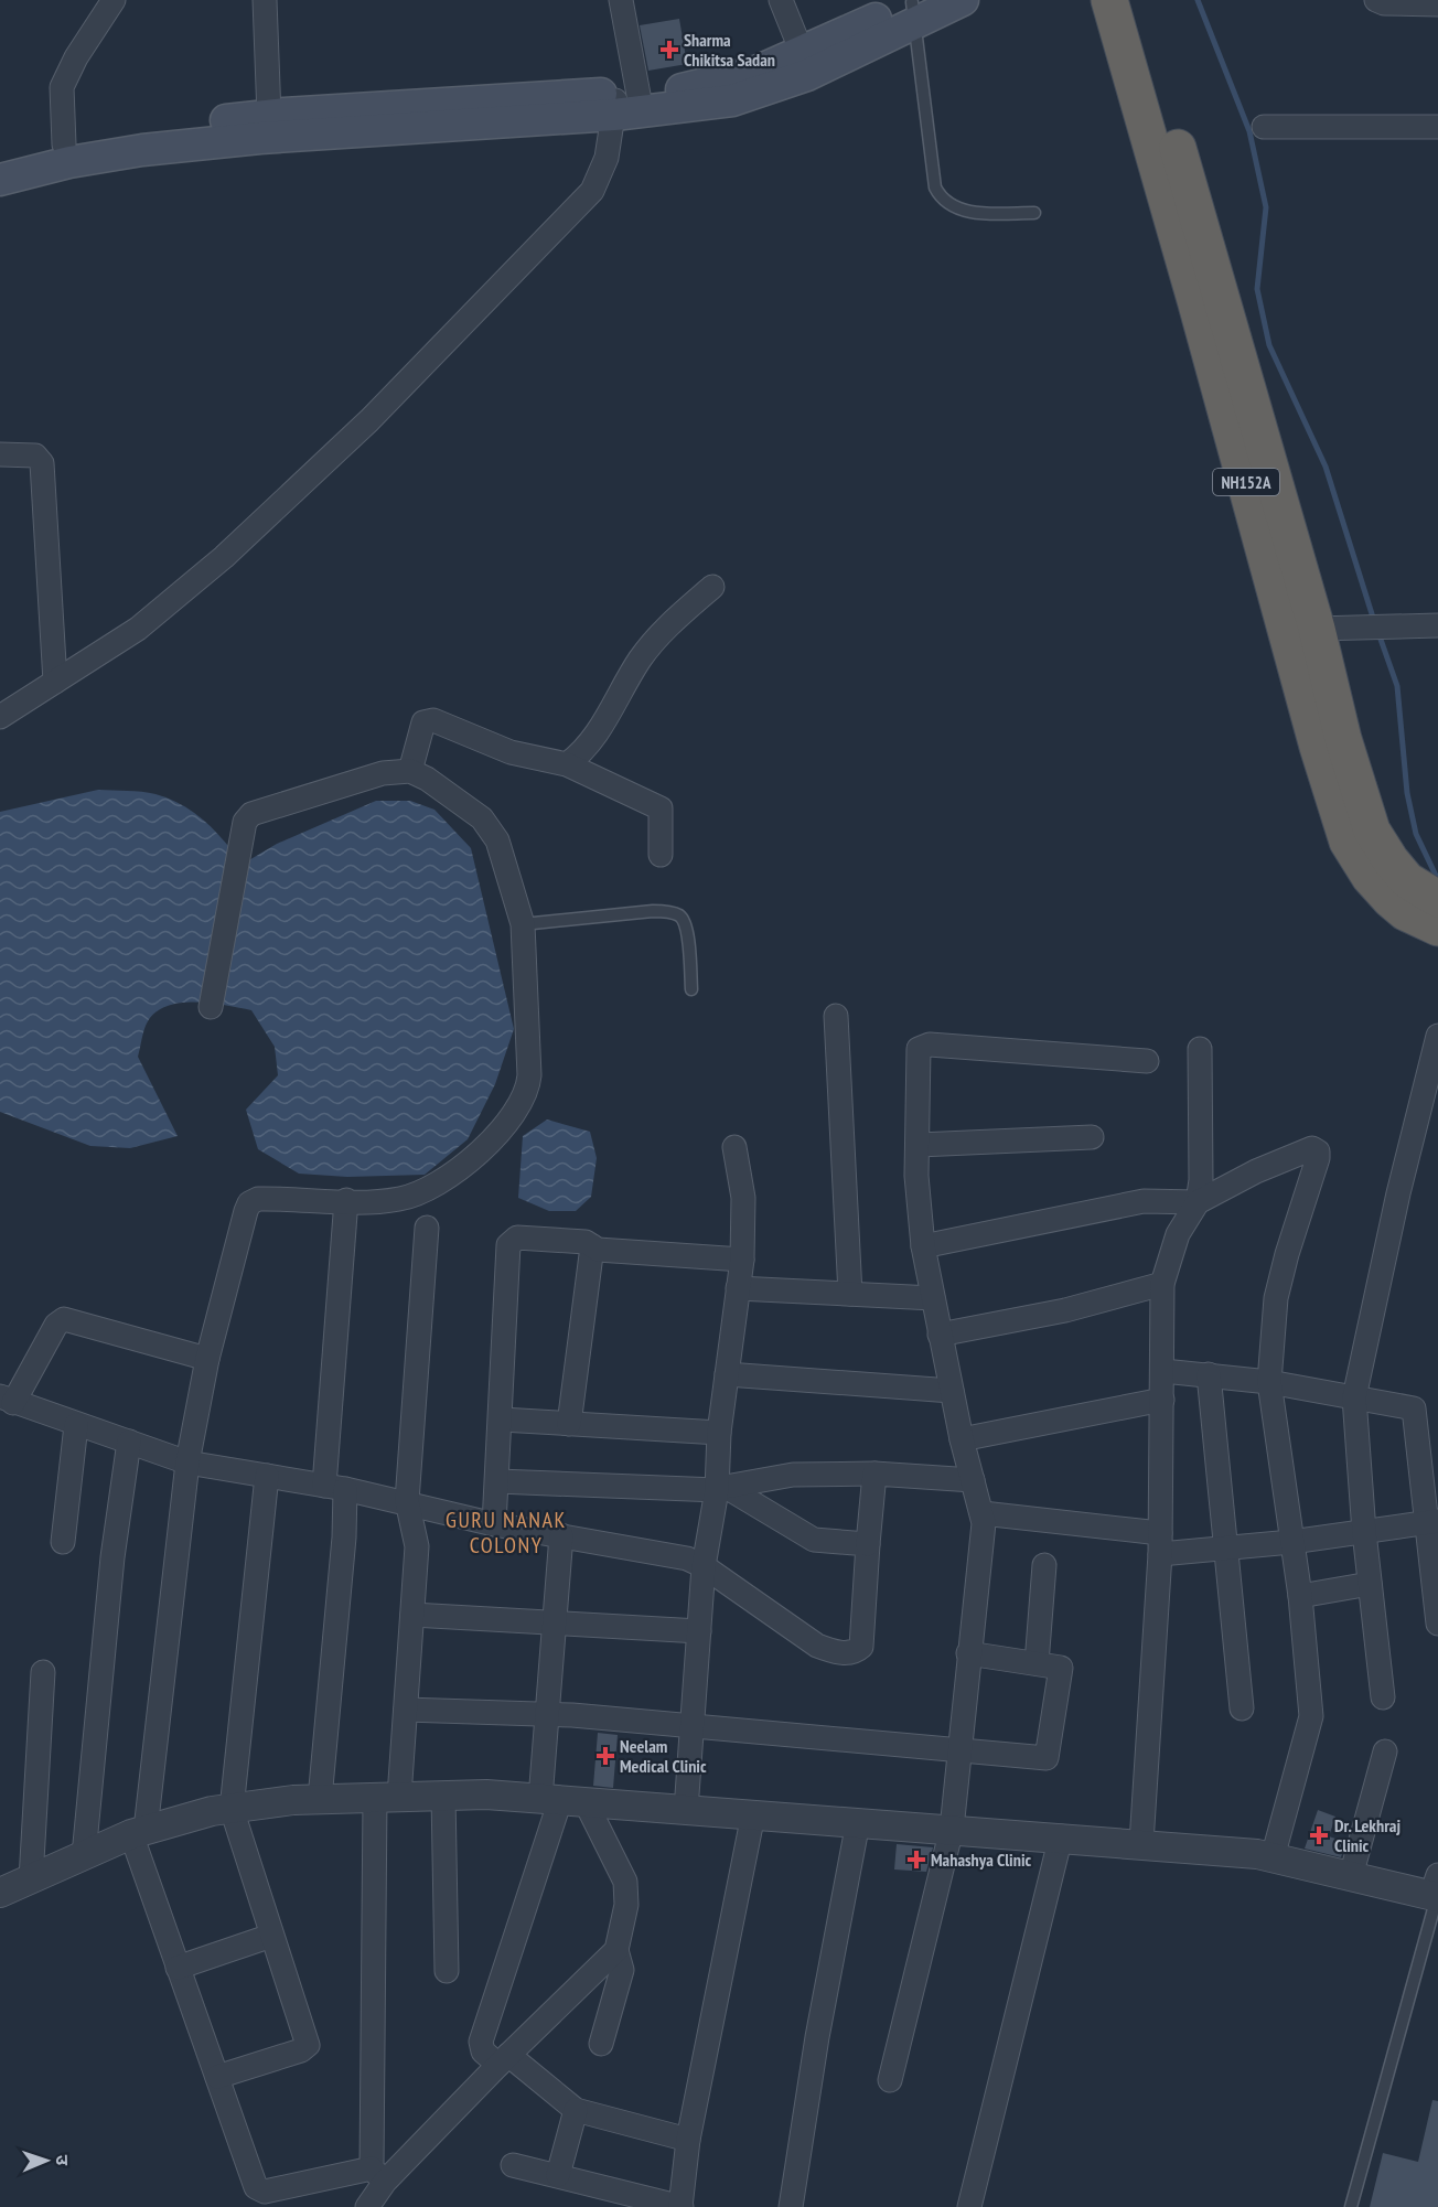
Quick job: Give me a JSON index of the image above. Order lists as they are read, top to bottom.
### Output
{
  "streets": {
    "highway": ["NH152A"]
  },
  "districts": ["GURU NANAK COLONY"],
  "places": {
    "health": [
      "Sharma Chikitsa Sadan",
      "Neelam Medical Clinic",
      "Dr. Lekhraj Clinic",
      "Mahashya Clinic"
    ]
  },
  "north": "right"
}
